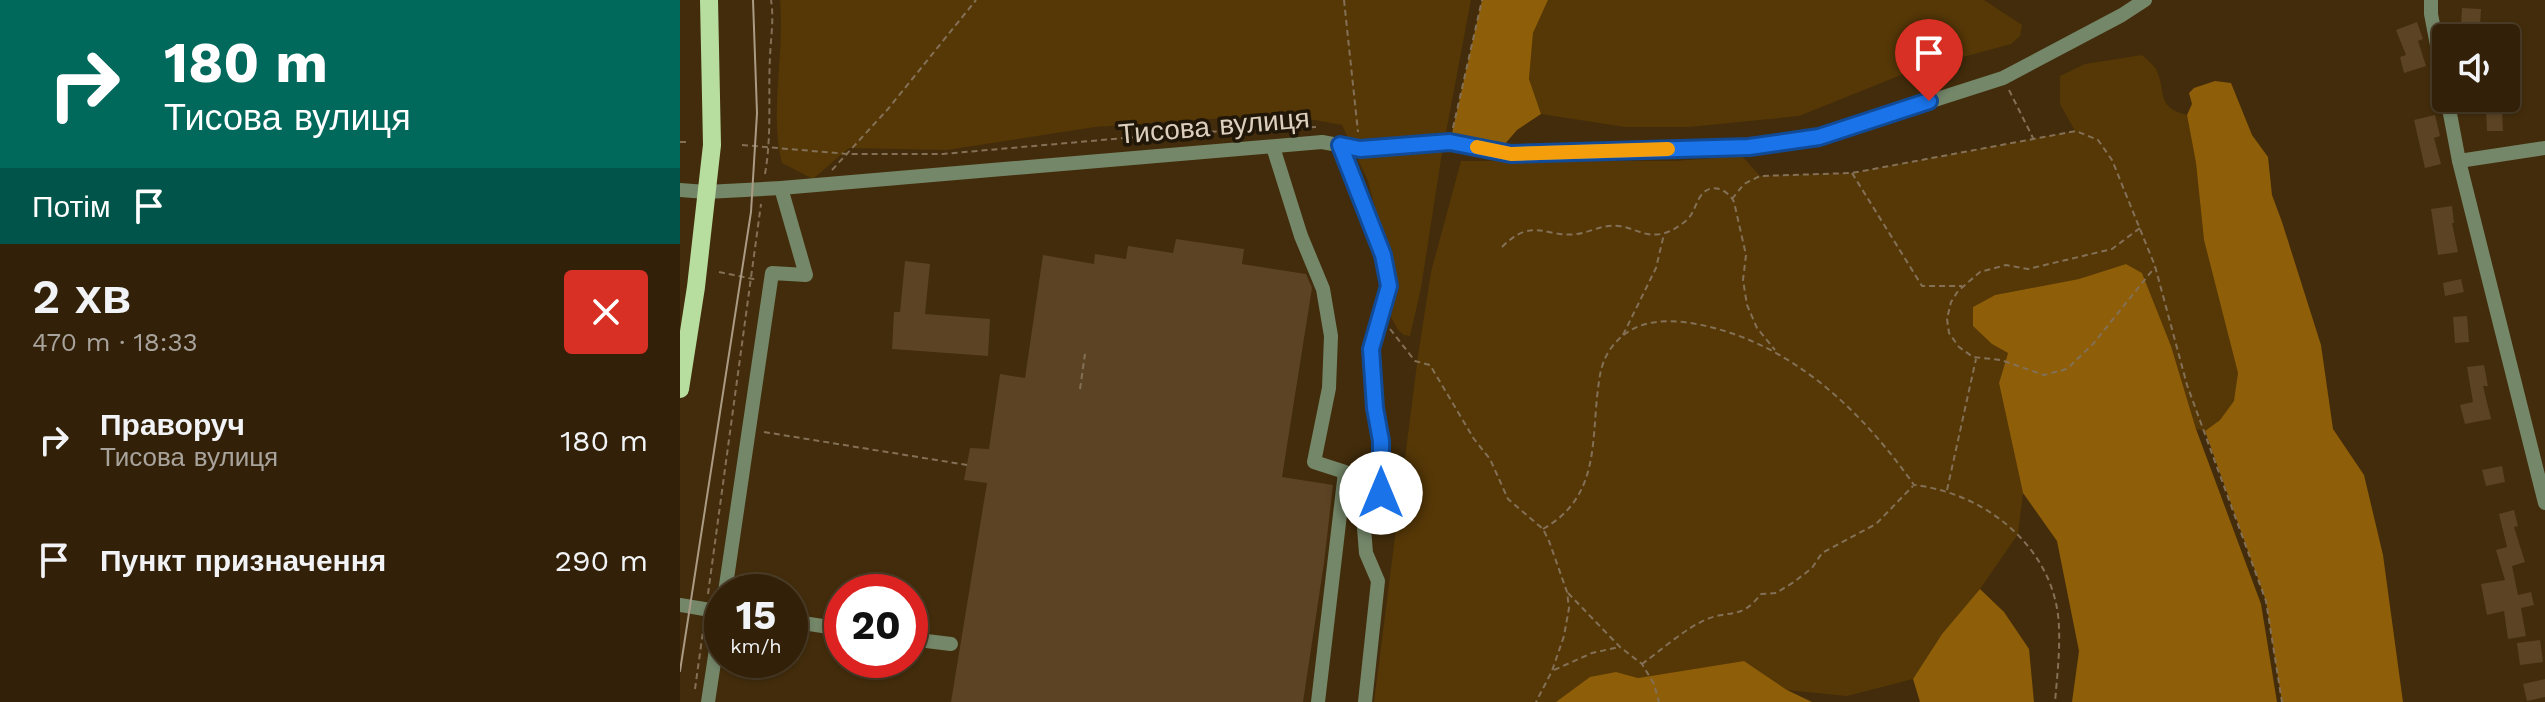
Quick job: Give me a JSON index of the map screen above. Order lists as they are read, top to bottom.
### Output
{
  "streets": {
    "street": ["Тисова вулиця"]
  },
  "page": {
    "turn": ["180 m", "Тисова вулиця"],
    "then": "Потім",
    "heading": ["2 хв", "470 m · 18:33"],
    "list": [
      {
        "name": "Праворуч",
        "note": "Тисова вулиця",
        "value": "180 m"
      },
      {
        "name": "Пункт призначення",
        "value": "290 m"
      }
    ],
    "speed": "15 km/h",
    "limit": "20"
  }
}
